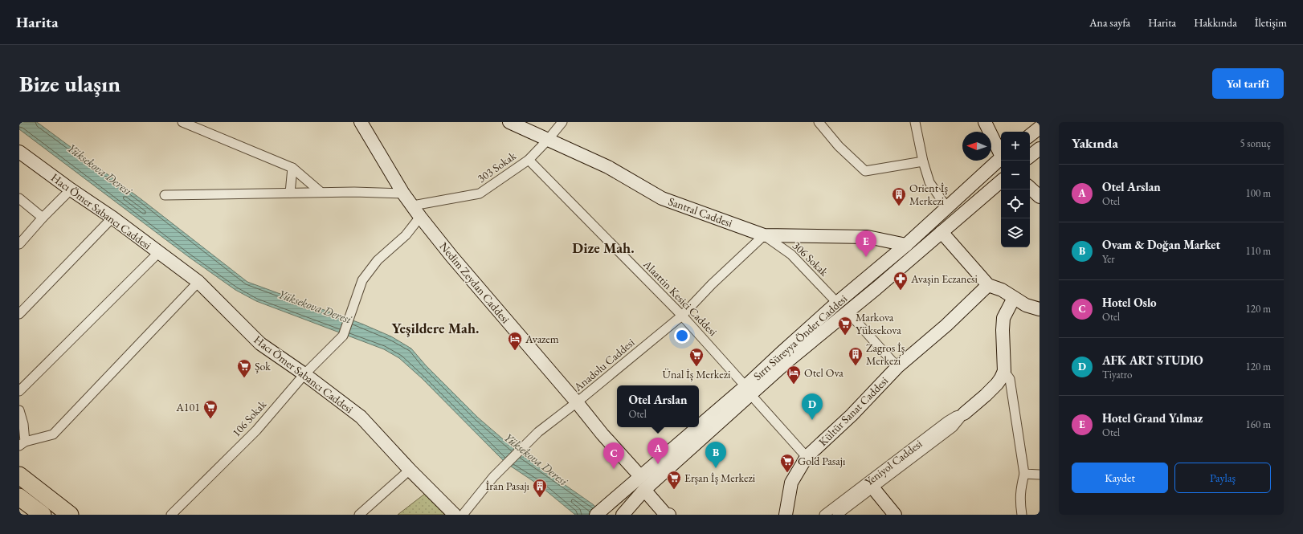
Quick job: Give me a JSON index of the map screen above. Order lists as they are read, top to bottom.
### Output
{
  "streets": {
    "street": [
      "303 Sokak",
      "Hacı Ömer Sabancı Caddesi",
      "Santral Caddesi",
      "306 Sokak",
      "Nedim Zeydan Caddesi",
      "Alaattin Kesici Caddesi",
      "Sırrı Süreyya Önder Caddesi",
      "Anadolu Caddesi",
      "Kültür Sanat Caddesi",
      "106 Sokak",
      "Yeniyol Caddesi"
    ]
  },
  "crossings": [
    ["303 Sokak", "Santral Caddesi"],
    ["303 Sokak", "Nedim Zeydan Caddesi"],
    ["303 Sokak", "Alaattin Kesici Caddesi"],
    ["Hacı Ömer Sabancı Caddesi", "106 Sokak"],
    ["Santral Caddesi", "306 Sokak"],
    ["Santral Caddesi", "Sırrı Süreyya Önder Caddesi"],
    ["Santral Caddesi", "Anadolu Caddesi"],
    ["306 Sokak", "Sırrı Süreyya Önder Caddesi"],
    ["306 Sokak", "Anadolu Caddesi"],
    ["Nedim Zeydan Caddesi", "Sırrı Süreyya Önder Caddesi"],
    ["Nedim Zeydan Caddesi", "Anadolu Caddesi"],
    ["Nedim Zeydan Caddesi", "106 Sokak"],
    ["Alaattin Kesici Caddesi", "Sırrı Süreyya Önder Caddesi"],
    ["Alaattin Kesici Caddesi", "Anadolu Caddesi"],
    ["Alaattin Kesici Caddesi", "Kültür Sanat Caddesi"]
  ],
  "districts": ["Dize Mah.", "Yeşildere Mah."],
  "water": ["Yüksekova Deresi"],
  "places": {
    "building": ["Orient İş Merkezi", "Zagros İş Merkezi", "İran Pasajı"],
    "pharmacy": ["Avaşin Eczanesi"],
    "supermarket": [
      "Markova Yüksekova",
      "Ünal İş Merkezi",
      "Şok",
      "A101",
      "Gold Pasajı",
      "Erşan İş Merkezi"
    ],
    "hotel": ["Avazem", "Otel Ova"]
  },
  "north": "left",
  "page": {
    "header": "Harita",
    "nav": [
      "Ana sayfa",
      "Harita",
      "Hakkında",
      "İletişim"
    ],
    "buttons": [
      "Yol tarifi",
      ["Kaydet", "Paylaş"]
    ],
    "title": "Bize ulaşın",
    "heading": ["Yakında", "5 sonuç"],
    "map_buttons": ["+", "−"],
    "list": [
      {
        "mark": "A",
        "name": "Otel Arslan",
        "note": "Otel",
        "value": "100 m"
      },
      {
        "mark": "B",
        "name": "Ovam & Doğan Market",
        "note": "Yer",
        "value": "110 m"
      },
      {
        "mark": "C",
        "name": "Hotel Oslo",
        "note": "Otel",
        "value": "120 m"
      },
      {
        "mark": "D",
        "name": "AFK ART STUDIO",
        "note": "Tiyatro",
        "value": "120 m"
      },
      {
        "mark": "E",
        "name": "Hotel Grand Yılmaz",
        "note": "Otel",
        "value": "160 m"
      }
    ],
    "pins": [
      "E",
      "D",
      "A",
      "B",
      "C"
    ],
    "popup": ["Otel Arslan", "Otel"]
  }
}
